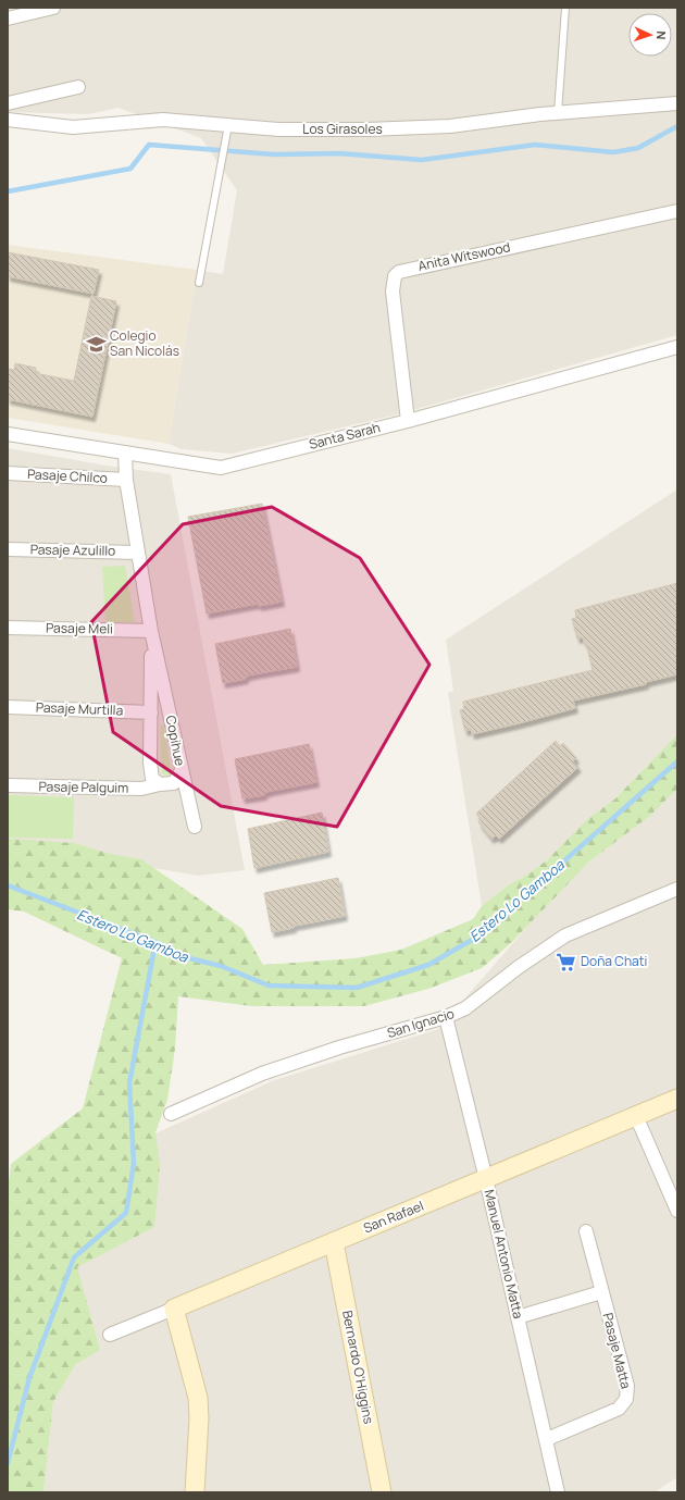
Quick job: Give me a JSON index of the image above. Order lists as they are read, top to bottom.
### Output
{
  "streets": {
    "street": [
      "Los Girasoles",
      "Anita Witswood",
      "Santa Sarah",
      "Pasaje Chilco",
      "Pasaje Azulillo",
      "Pasaje Meli",
      "Pasaje Murtilla",
      "Copihue",
      "Pasaje Palguim",
      "San Ignacio",
      "San Rafael",
      "Manuel Antonio Matta",
      "Pasaje Matta",
      "Bernardo O'Higgins"
    ]
  },
  "crossings": [
    ["Anita Witswood", "Santa Sarah"],
    ["Santa Sarah", "Copihue"],
    ["Pasaje Chilco", "Copihue"],
    ["Pasaje Azulillo", "Copihue"],
    ["Pasaje Meli", "Copihue"],
    ["Pasaje Murtilla", "Copihue"],
    ["Copihue", "Pasaje Palguim"],
    ["San Ignacio", "Manuel Antonio Matta"],
    ["San Rafael", "Manuel Antonio Matta"],
    ["San Rafael", "Bernardo O'Higgins"],
    ["Manuel Antonio Matta", "Pasaje Matta"]
  ],
  "water": ["Estero Lo Gamboa"],
  "places": {
    "school or university": ["Colegio San Nicolás"],
    "supermarket": ["Doña Chati"]
  },
  "north": "right"
}
